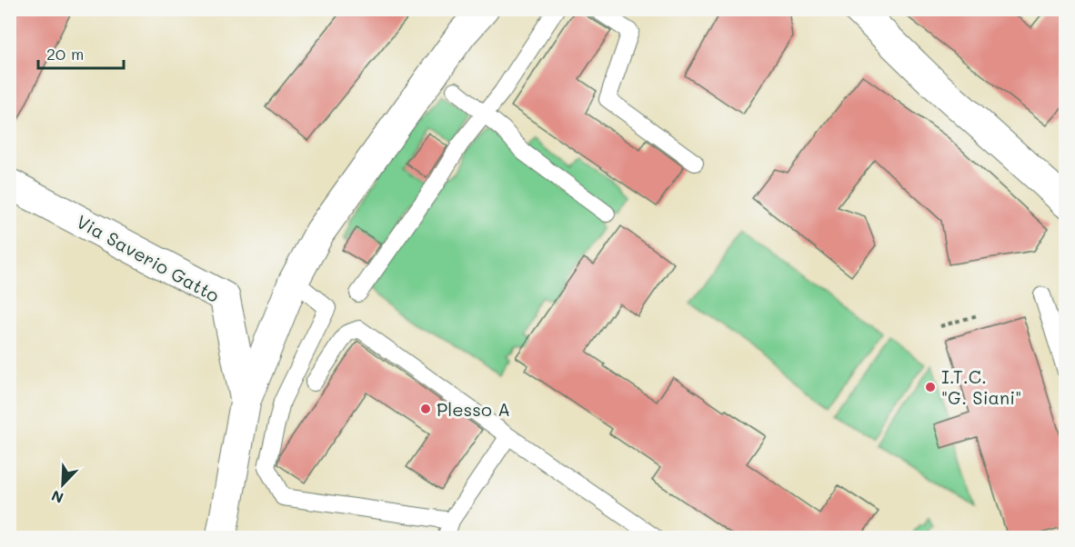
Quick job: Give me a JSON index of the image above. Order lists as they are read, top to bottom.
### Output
{
  "streets": {
    "street": ["Via Saverio Gatto"]
  },
  "places": ["I.T.C. \"G. Siani\"", "Plesso A"],
  "scale_bar": "20 m",
  "north": "bottom left"
}
